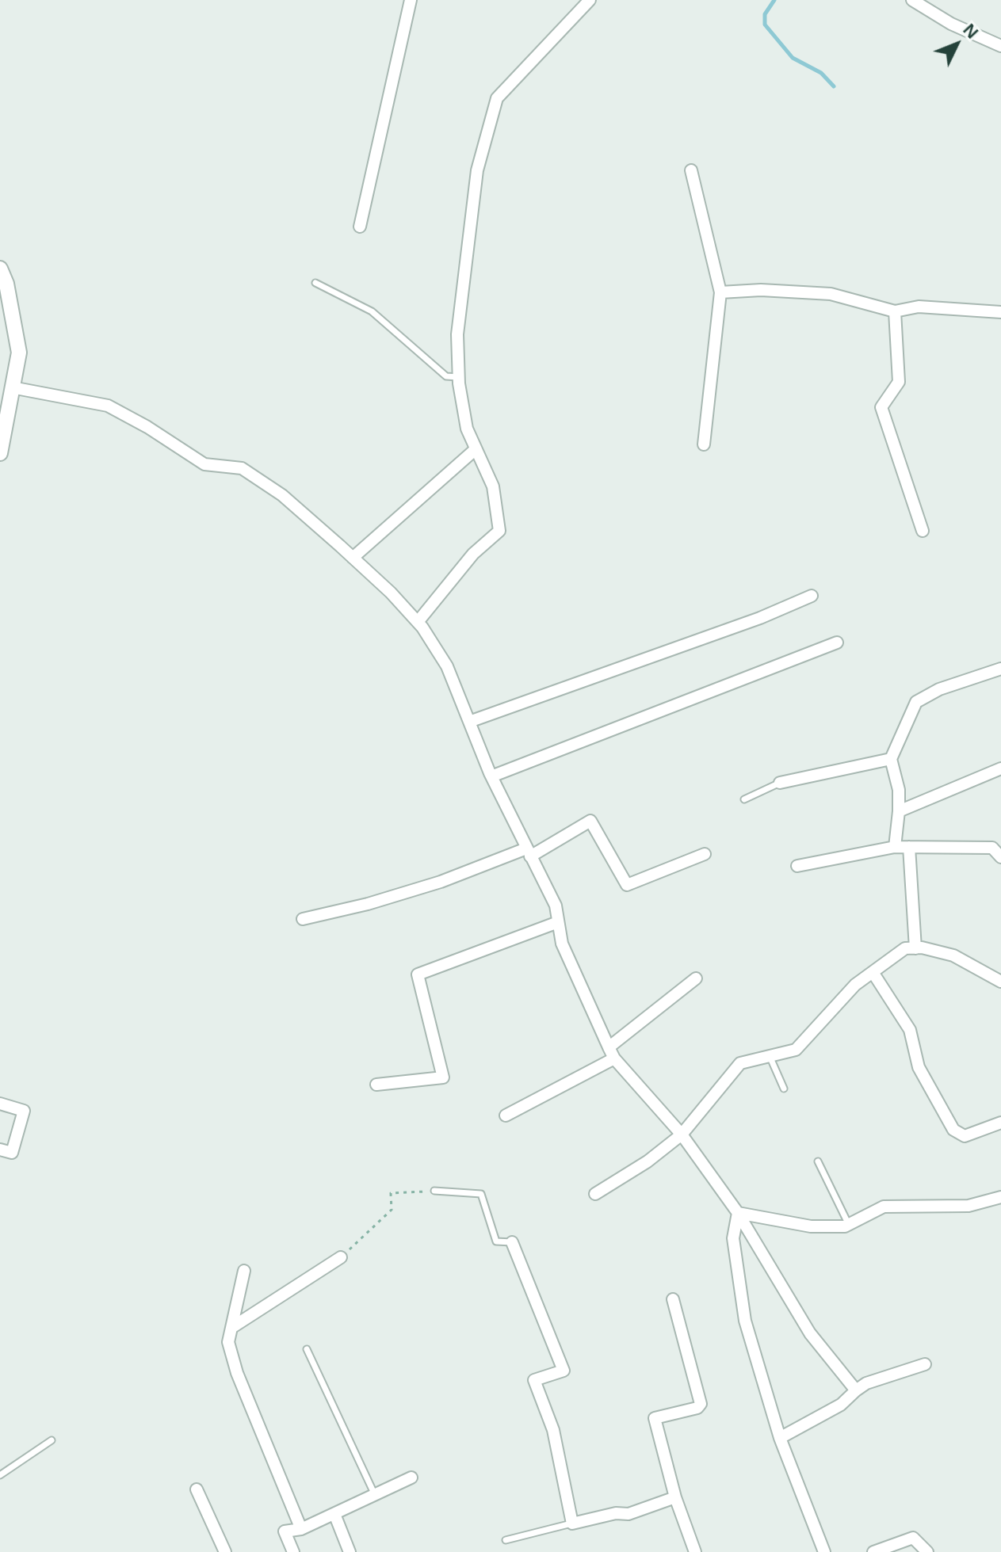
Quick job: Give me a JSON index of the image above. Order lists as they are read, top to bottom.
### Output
{
  "north": "top right"
}
